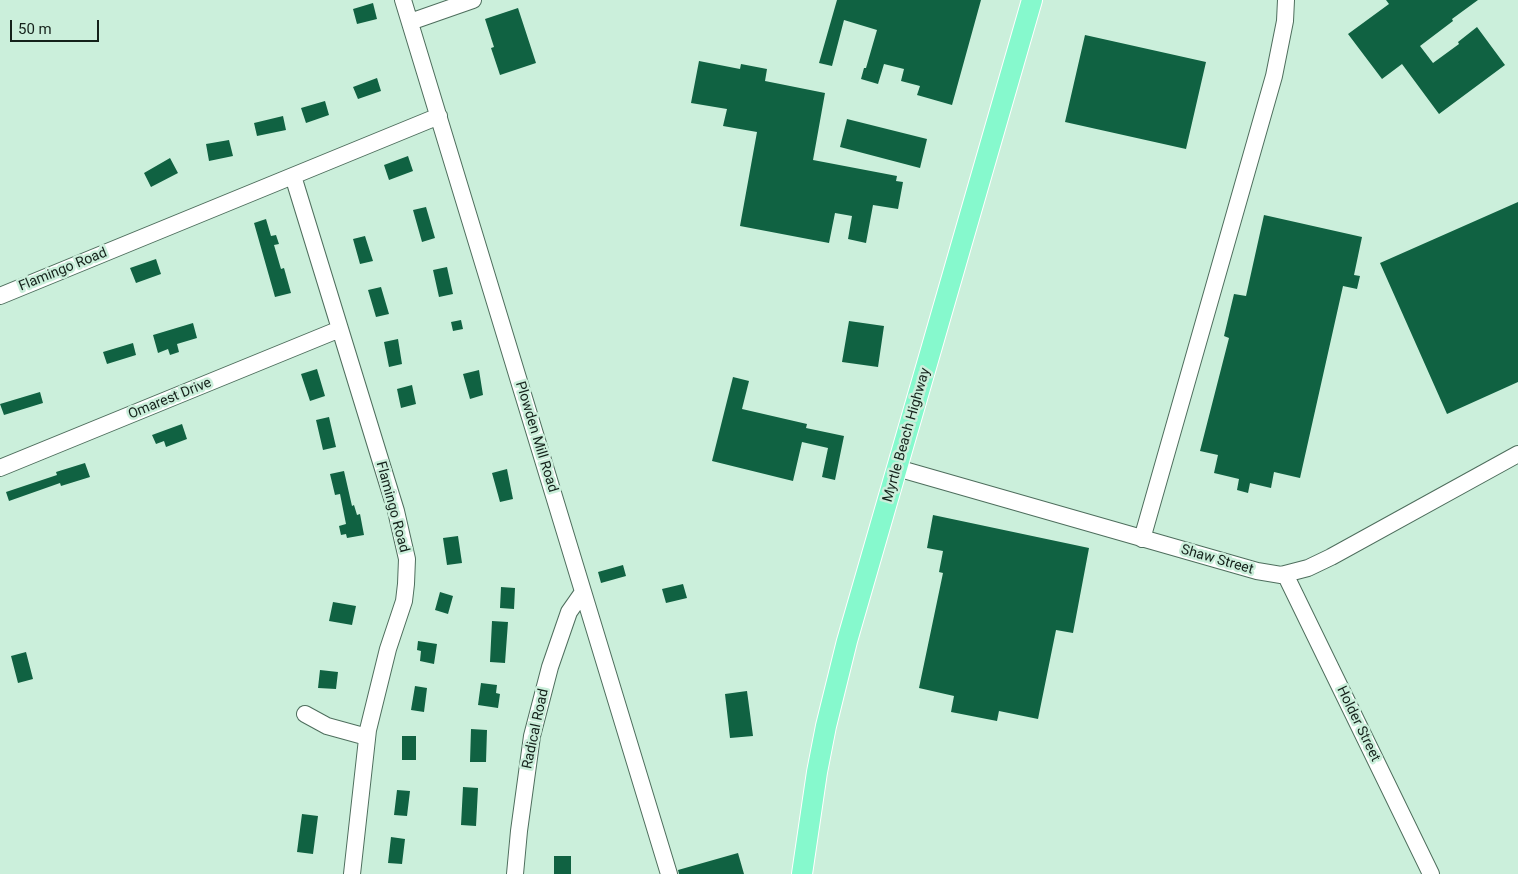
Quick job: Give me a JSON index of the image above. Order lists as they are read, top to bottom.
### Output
{
  "streets": {
    "main road": ["Myrtle Beach Highway"],
    "street": [
      "Flamingo Road",
      "Omarest Drive",
      "Plowden Mill Road",
      "Shaw Street",
      "Holder Street",
      "Radical Road"
    ]
  },
  "crossings": [
    ["Flamingo Road", "Omarest Drive"],
    ["Flamingo Road", "Plowden Mill Road"],
    ["Myrtle Beach Highway", "Shaw Street"],
    ["Plowden Mill Road", "Radical Road"],
    ["Shaw Street", "Holder Street"]
  ],
  "scale_bar": "50 m"
}
